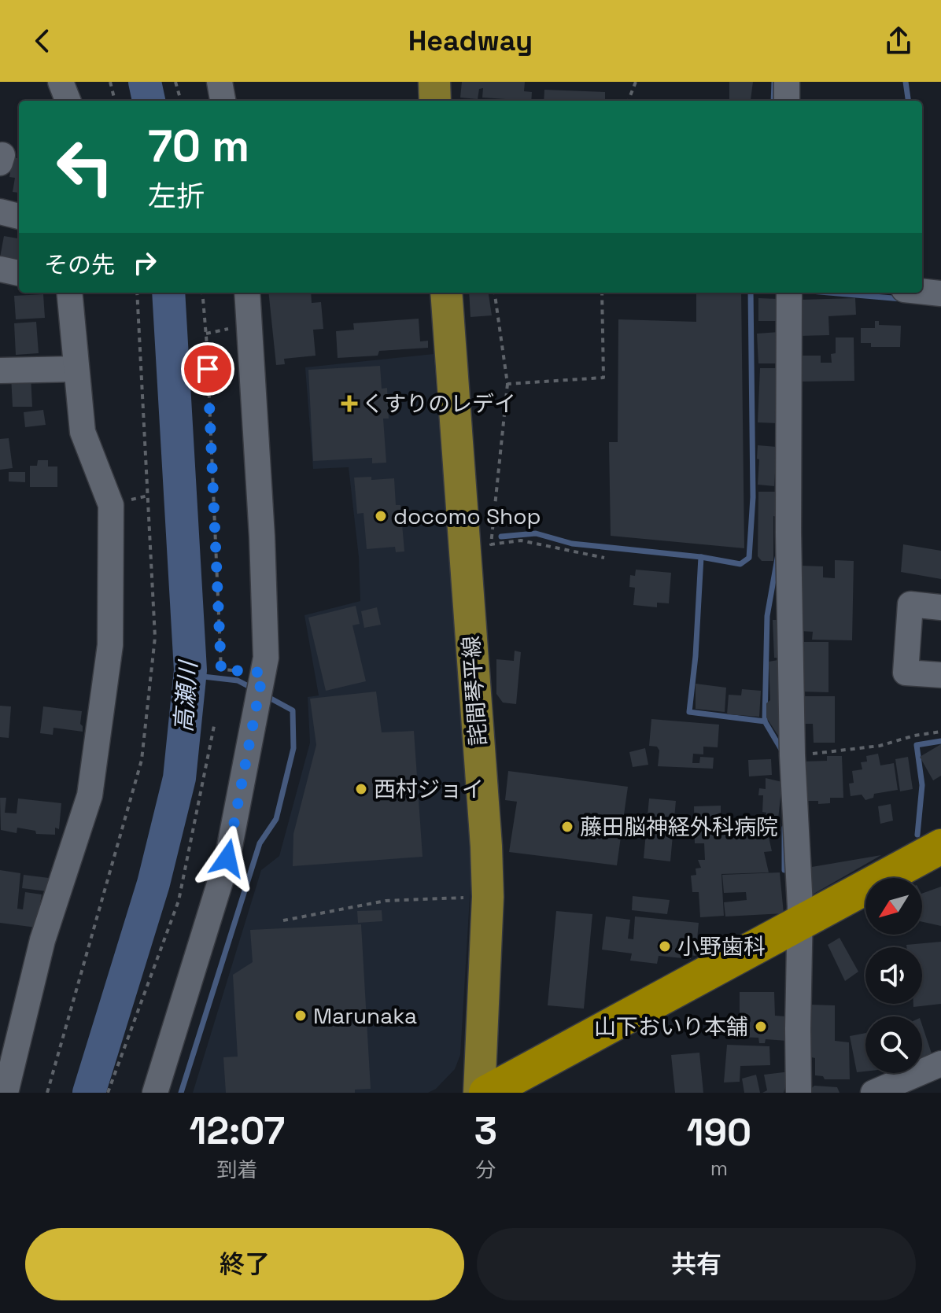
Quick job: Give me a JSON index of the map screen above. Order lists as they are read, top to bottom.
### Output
{
  "streets": {
    "main road": ["詫間琴平線"]
  },
  "water": ["高瀬川"],
  "places": {
    "health": ["くすりのレデイ"],
    "other": [
      "docomo Shop",
      "西村ジョイ",
      "藤田脳神経外科病院",
      "小野歯科",
      "Marunaka",
      "山下おいり本舗"
    ]
  },
  "north": "bottom left",
  "page": {
    "header": "Headway",
    "turn": ["70 m", "左折"],
    "then": "その先",
    "eta": [
      "12:07",
      "到着",
      "3",
      "分",
      "190",
      "m"
    ],
    "buttons": ["終了", "共有"]
  }
}
